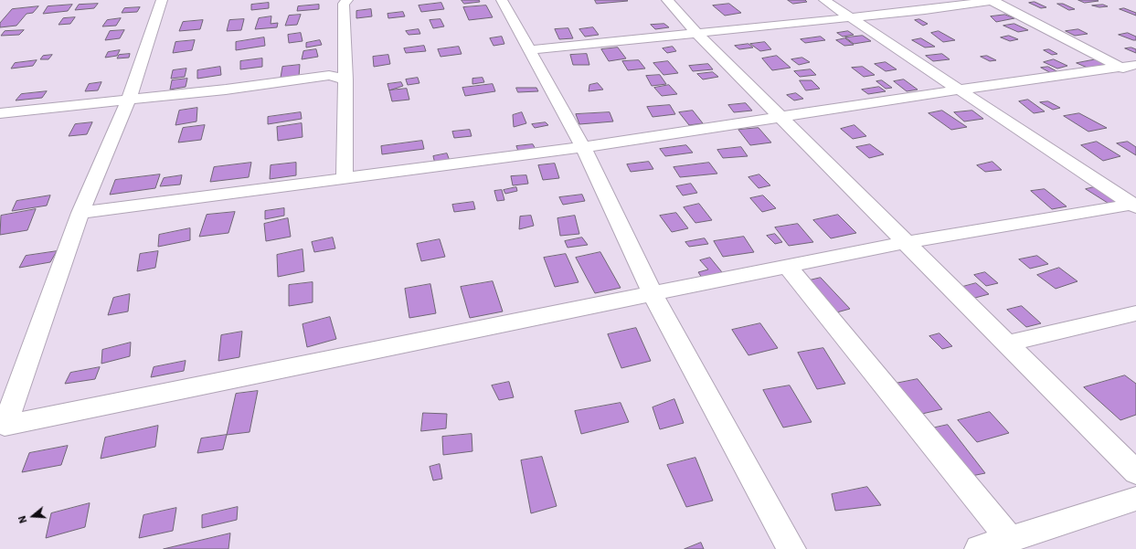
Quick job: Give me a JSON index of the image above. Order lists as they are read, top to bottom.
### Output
{
  "north": "left"
}
